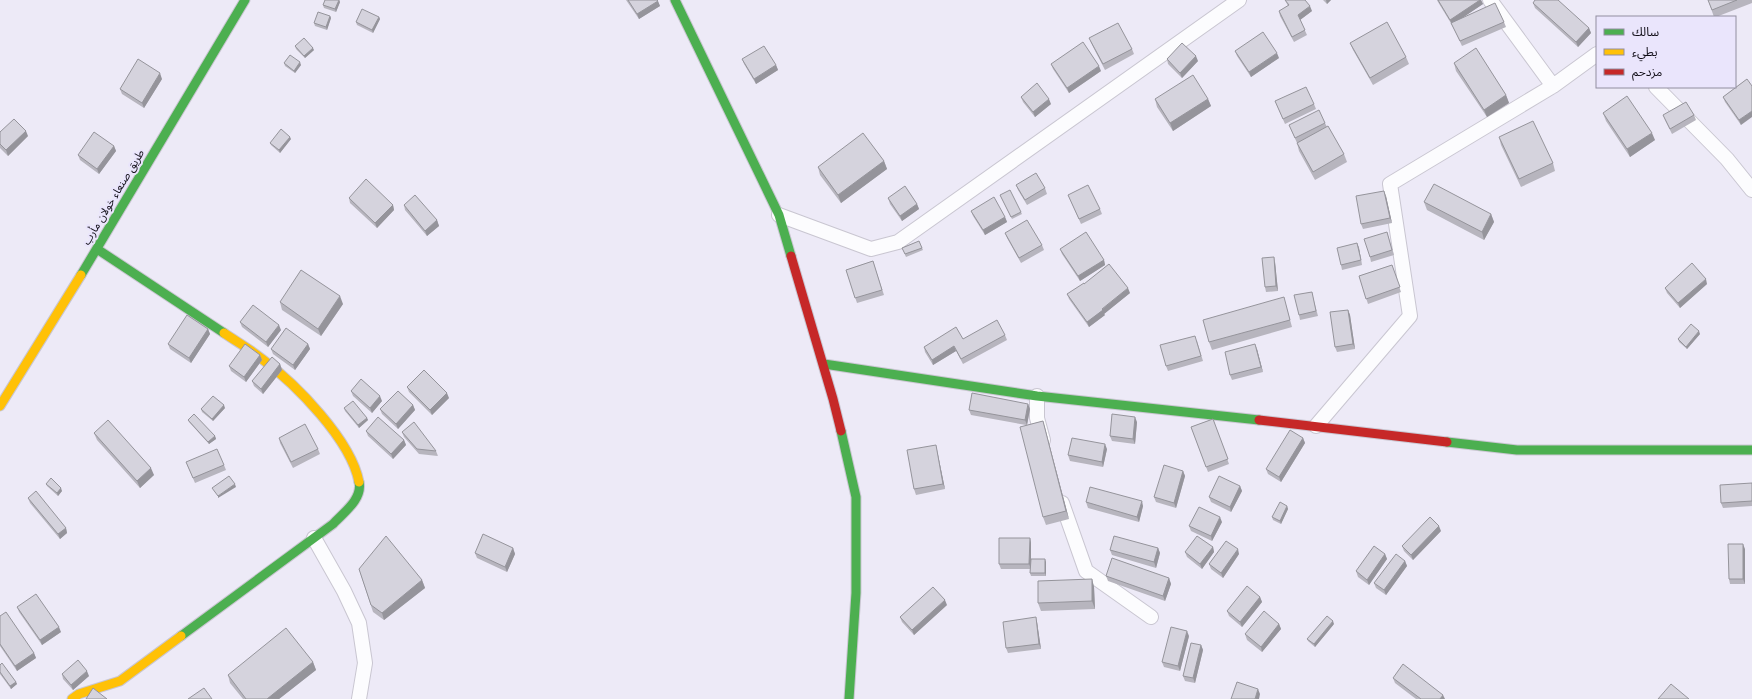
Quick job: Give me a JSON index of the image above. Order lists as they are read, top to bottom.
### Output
{
  "streets": {
    "street": ["طريق صنعاء خولان مأرب"]
  },
  "legend": ["سالك", "بطيء", "مزدحم"]
}
